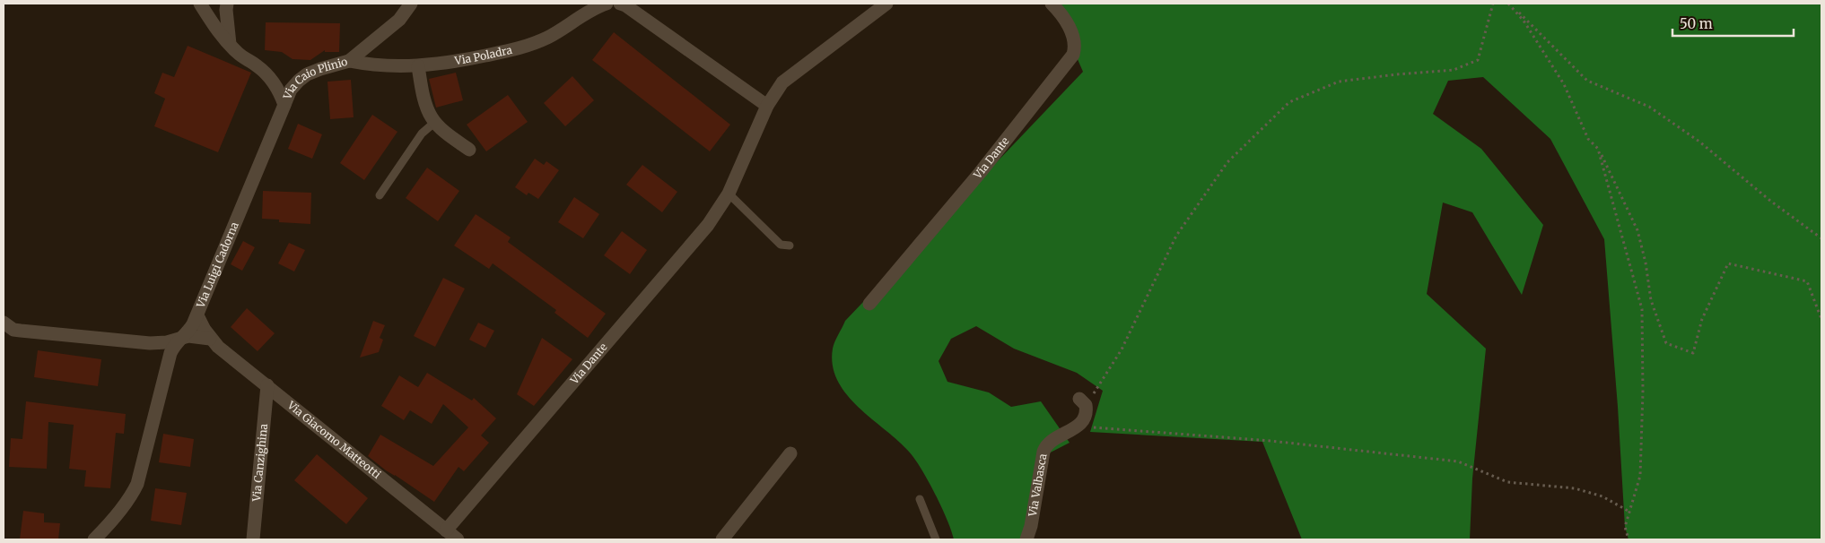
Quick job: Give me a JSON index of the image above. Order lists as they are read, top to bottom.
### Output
{
  "streets": {
    "street": [
      "Via Poladra",
      "Via Caio Plinio",
      "Via Dante",
      "Via Luigi Cadorna",
      "Via Giacomo Matteotti",
      "Via Canzighina",
      "Via Valbasca"
    ]
  },
  "crossings": [
    ["Via Poladra", "Via Caio Plinio"],
    ["Via Caio Plinio", "Via Luigi Cadorna"],
    ["Via Dante", "Via Giacomo Matteotti"],
    ["Via Luigi Cadorna", "Via Giacomo Matteotti"],
    ["Via Giacomo Matteotti", "Via Canzighina"]
  ],
  "scale_bar": "50 m"
}
